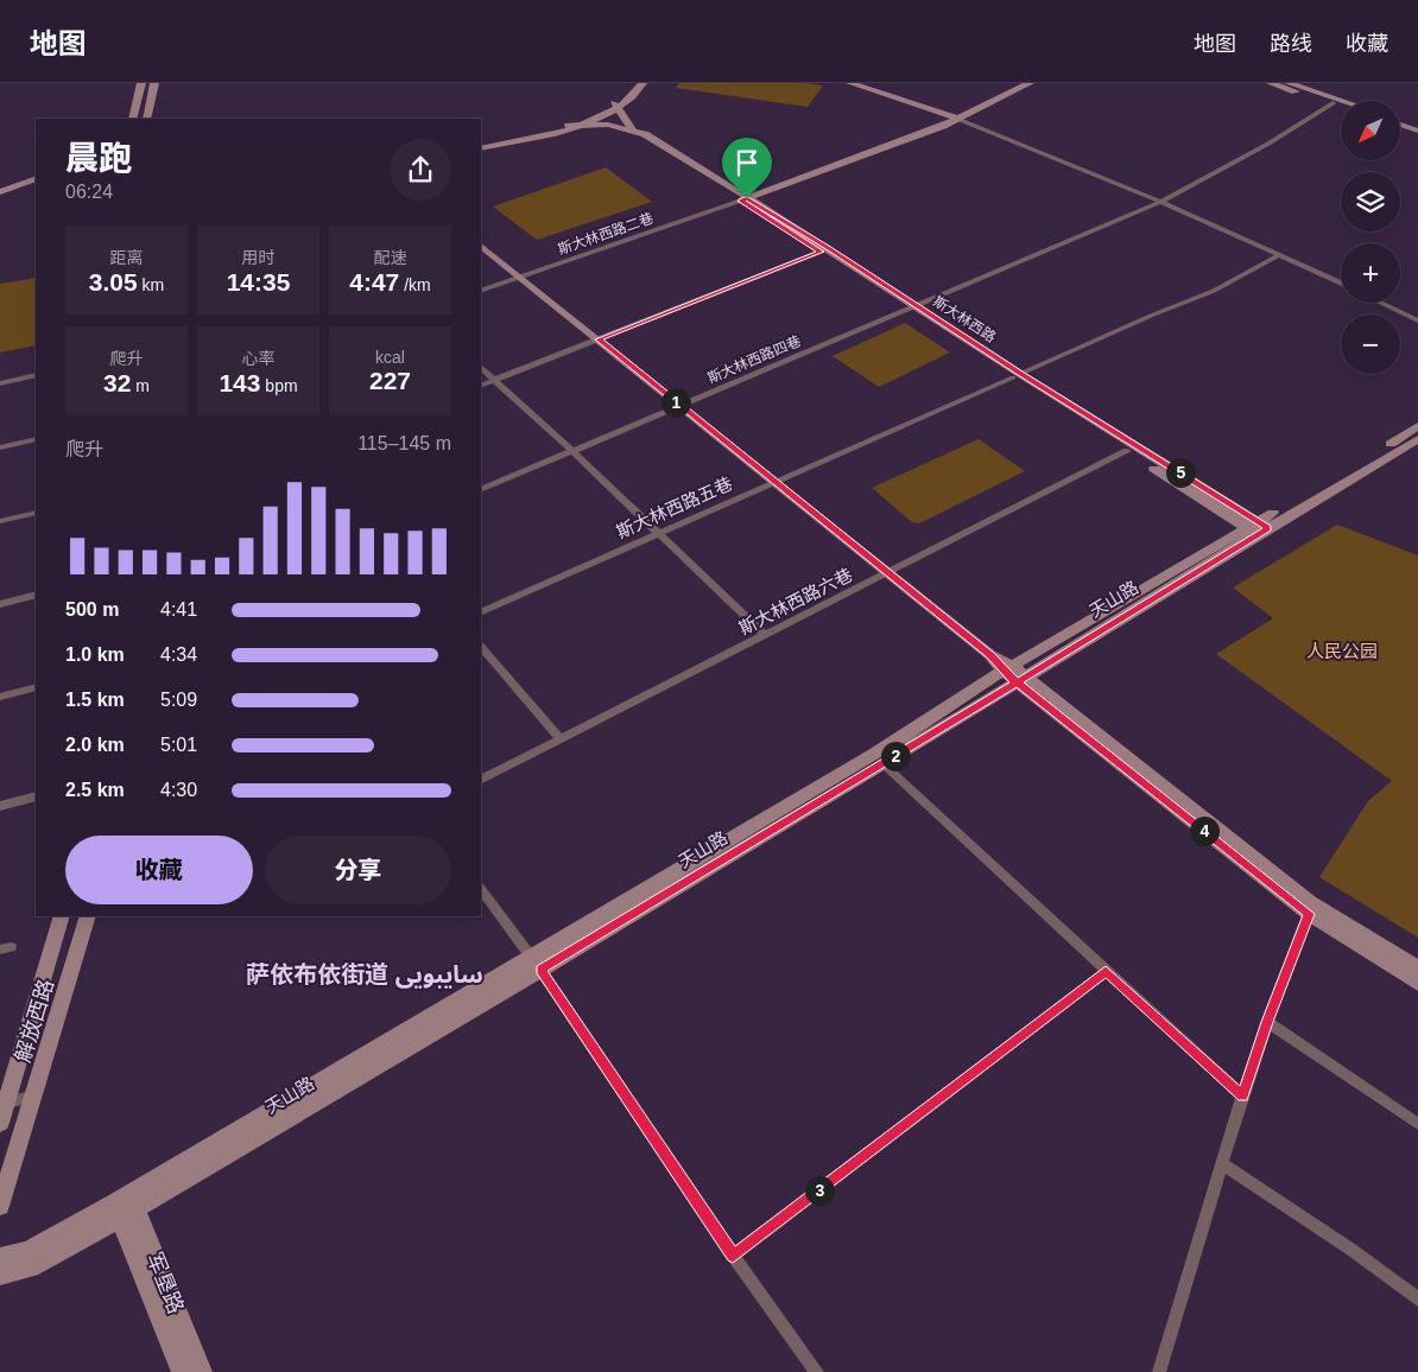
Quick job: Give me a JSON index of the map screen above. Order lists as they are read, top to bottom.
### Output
{
  "streets": {
    "main road": [
      "斯大林西路",
      "天山路",
      "解放西路",
      "军垦路"
    ],
    "street": [
      "斯大林西路二巷",
      "斯大林西路四巷",
      "斯大林西路五巷",
      "斯大林西路六巷"
    ]
  },
  "crossings": [
    ["斯大林西路二巷", "斯大林西路"],
    ["斯大林西路", "斯大林西路四巷"],
    ["斯大林西路", "斯大林西路五巷"],
    ["斯大林西路", "天山路"],
    ["斯大林西路", "斯大林西路六巷"],
    ["天山路", "军垦路"]
  ],
  "districts": ["萨依布依街道 سايبويى"],
  "parks": ["人民公园"],
  "north": "bottom left",
  "page": {
    "header": "地图",
    "nav": ["地图", "路线", "收藏"],
    "map_buttons": ["+", "−"],
    "heading": ["晨跑", "06:24"],
    "stats": [
      ["距离", "3.05 km"],
      ["用时", "14:35"],
      ["配速", "4:47 /km"],
      ["爬升", "32 m"],
      ["心率", "143 bpm"],
      ["kcal", "227"]
    ],
    "pins": [
      "1",
      "5",
      "2",
      "4",
      "3"
    ],
    "chart": ["爬升", "115–145 m"],
    "list": [
      {
        "name": "500 m",
        "note": "4:41"
      },
      {
        "name": "1.0 km",
        "note": "4:34"
      },
      {
        "name": "1.5 km",
        "note": "5:09"
      },
      {
        "name": "2.0 km",
        "note": "5:01"
      },
      {
        "name": "2.5 km",
        "note": "4:30"
      }
    ],
    "buttons": ["收藏", "分享"]
  }
}
